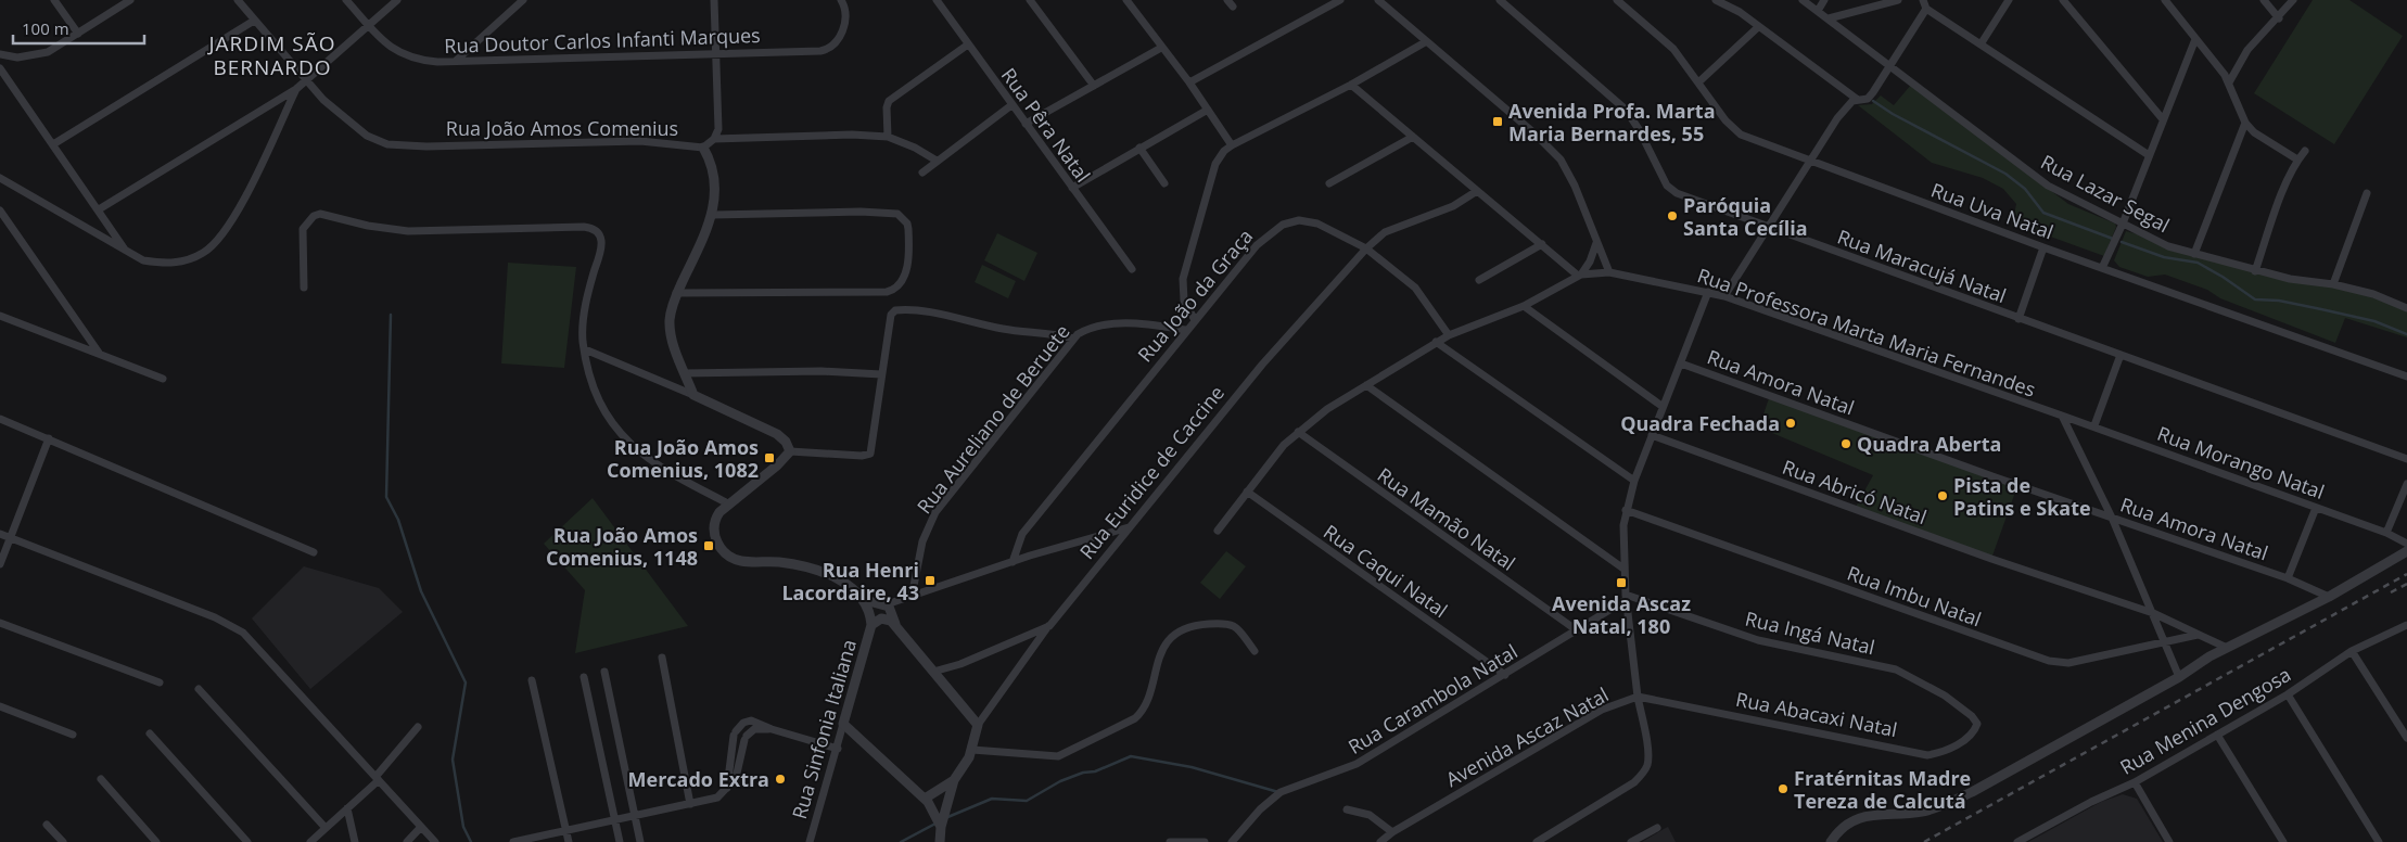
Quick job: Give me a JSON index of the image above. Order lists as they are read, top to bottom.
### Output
{
  "streets": {
    "street": [
      "Rua Doutor Carlos Infanti Marques",
      "Rua Pêra Natal",
      "Rua João Amos Comenius",
      "Rua Lazar Segal",
      "Rua Uva Natal",
      "Rua Maracujá Natal",
      "Rua João da Graça",
      "Rua Professora Marta Maria Fernandes",
      "Rua Amora Natal",
      "Rua Aureliano de Beruete",
      "Rua Morango Natal",
      "Rua Euridice de Caccine",
      "Rua Abricó Natal",
      "Rua Mamão Natal",
      "Rua Caqui Natal",
      "Rua Imbu Natal",
      "Rua Ingá Natal",
      "Rua Carambola Natal",
      "Rua Abacaxi Natal",
      "Rua Menina Dengosa",
      "Rua Sinfonia Italiana",
      "Avenida Ascaz Natal"
    ]
  },
  "crossings": [
    ["Rua João da Graça", "Rua Aureliano de Beruete"],
    ["Rua João da Graça", "Rua Euridice de Caccine"],
    ["Rua Professora Marta Maria Fernandes", "Rua Morango Natal"],
    ["Rua Professora Marta Maria Fernandes", "Avenida Ascaz Natal"],
    ["Rua Amora Natal", "Avenida Ascaz Natal"],
    ["Rua Abricó Natal", "Rua Imbu Natal"],
    ["Rua Abricó Natal", "Avenida Ascaz Natal"],
    ["Rua Mamão Natal", "Rua Carambola Natal"],
    ["Rua Caqui Natal", "Rua Carambola Natal"],
    ["Rua Imbu Natal", "Avenida Ascaz Natal"],
    ["Rua Ingá Natal", "Rua Carambola Natal"],
    ["Rua Ingá Natal", "Rua Abacaxi Natal"],
    ["Rua Ingá Natal", "Avenida Ascaz Natal"],
    ["Rua Carambola Natal", "Avenida Ascaz Natal"],
    ["Rua Abacaxi Natal", "Avenida Ascaz Natal"]
  ],
  "districts": ["JARDIM SÃO BERNARDO"],
  "places": {
    "transit": [
      "Avenida Profa. Marta Maria Bernardes, 55",
      "Rua João Amos Comenius, 1082",
      "Rua João Amos Comenius, 1148",
      "Rua Henri Lacordaire, 43",
      "Avenida Ascaz Natal, 180"
    ],
    "other": [
      "Paróquia Santa Cecília",
      "Quadra Fechada",
      "Quadra Aberta",
      "Pista de Patins e Skate",
      "Mercado Extra",
      "Fratérnitas Madre Tereza de Calcutá"
    ]
  },
  "scale_bar": "100 m"
}
